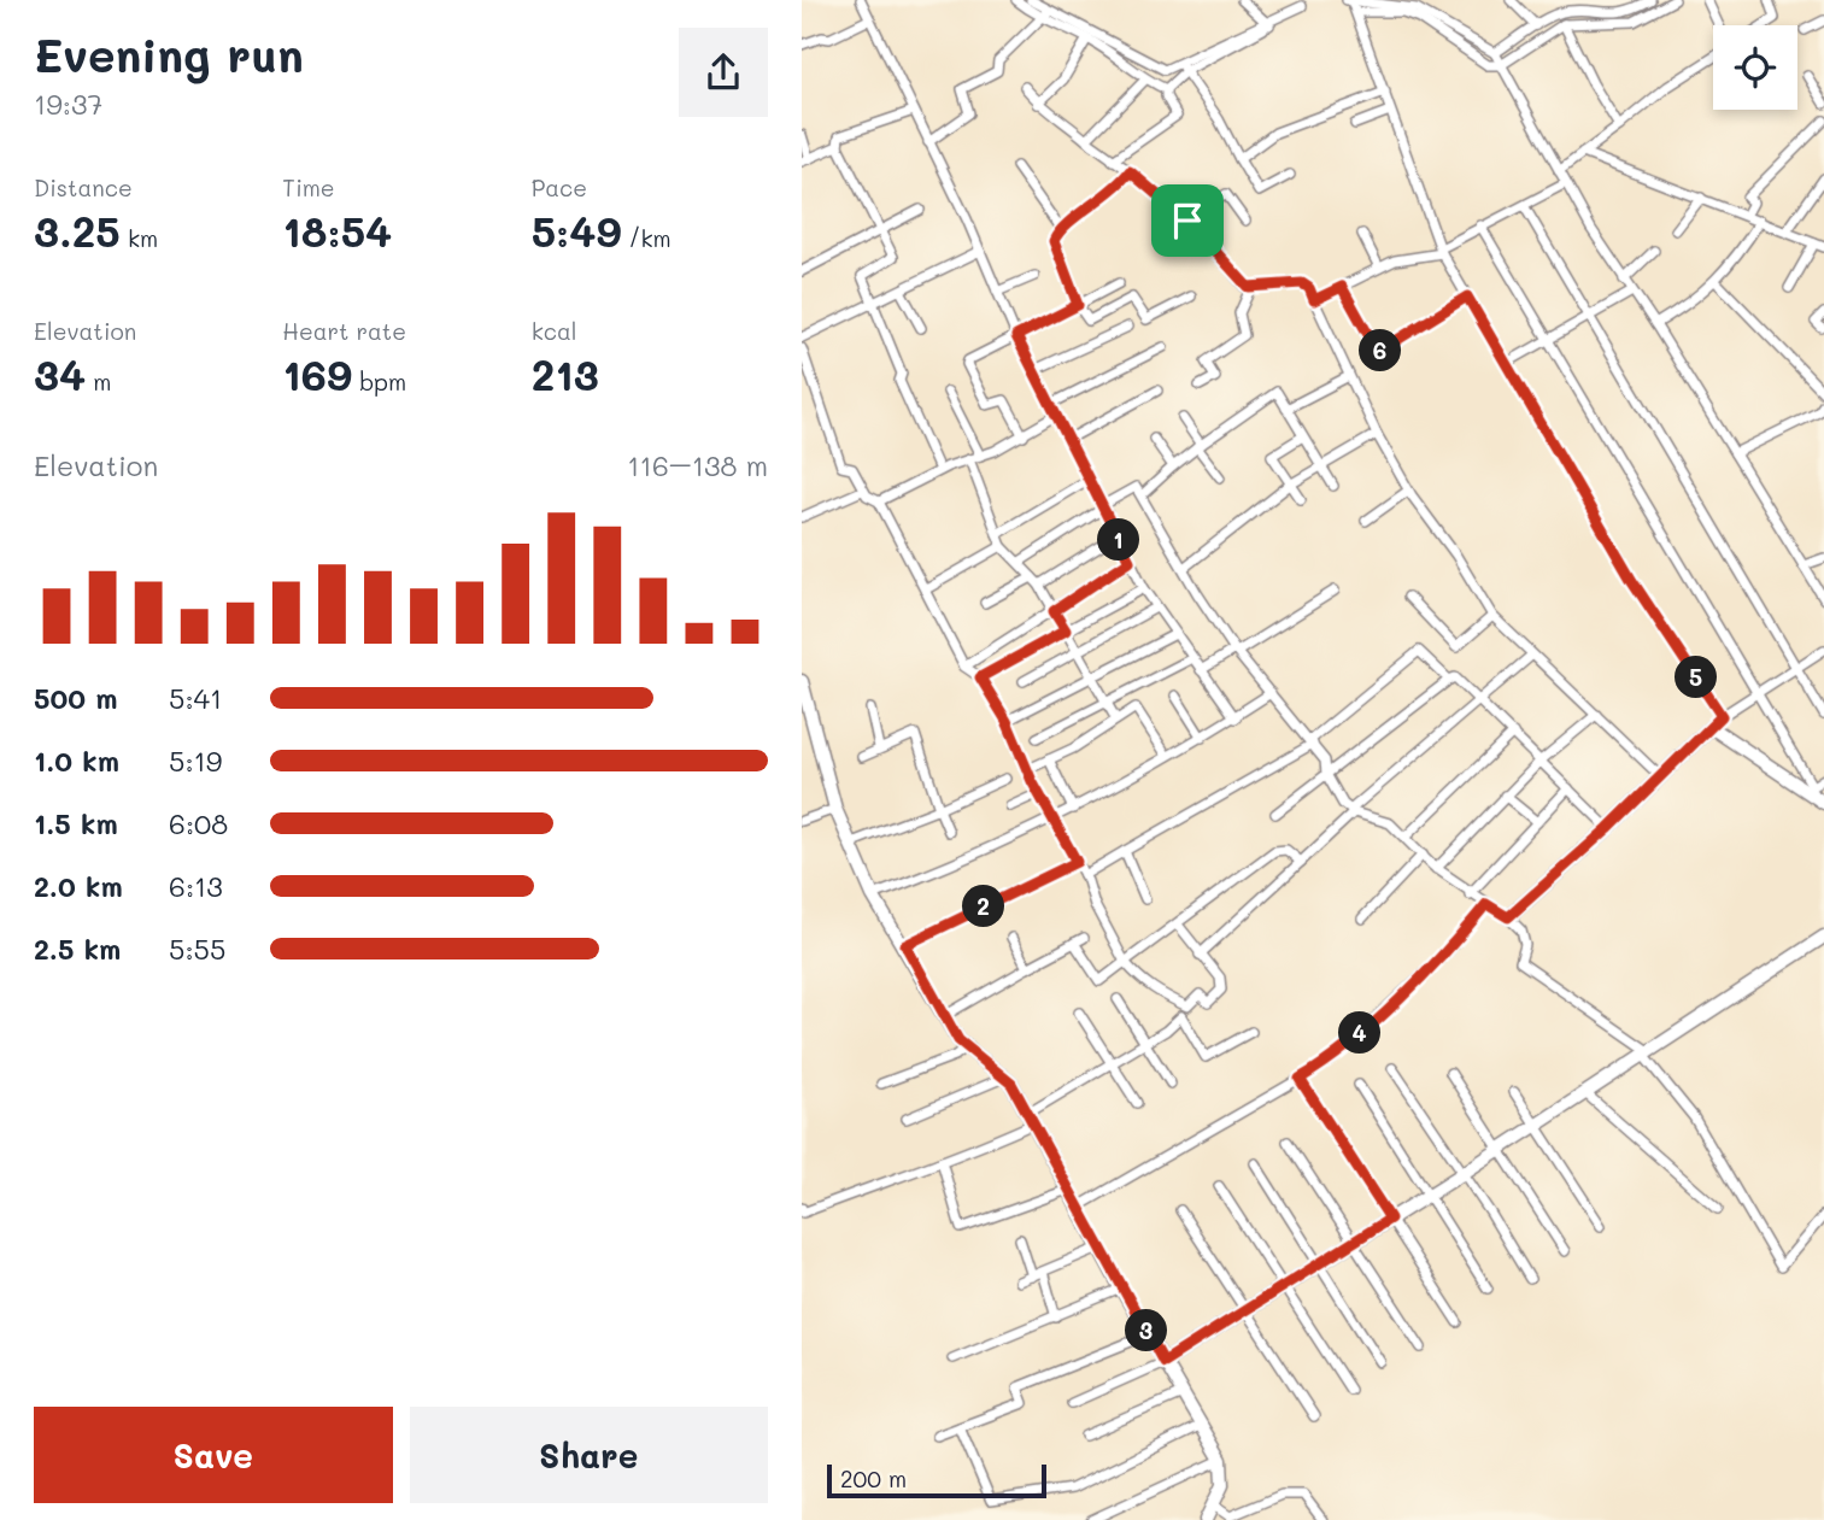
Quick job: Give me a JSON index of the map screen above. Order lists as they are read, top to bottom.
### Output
{
  "scale_bar": "200 m",
  "page": {
    "heading": ["Evening run", "19:37"],
    "stats": [
      ["Distance", "3.25 km"],
      ["Time", "18:54"],
      ["Pace", "5:49 /km"],
      ["Elevation", "34 m"],
      ["Heart rate", "169 bpm"],
      ["kcal", "213"]
    ],
    "pins": [
      "6",
      "1",
      "5",
      "2",
      "4",
      "3"
    ],
    "chart": ["Elevation", "116–138 m"],
    "list": [
      {
        "name": "500 m",
        "note": "5:41"
      },
      {
        "name": "1.0 km",
        "note": "5:19"
      },
      {
        "name": "1.5 km",
        "note": "6:08"
      },
      {
        "name": "2.0 km",
        "note": "6:13"
      },
      {
        "name": "2.5 km",
        "note": "5:55"
      }
    ],
    "buttons": ["Save", "Share"],
    "scale": "200 m"
  }
}
